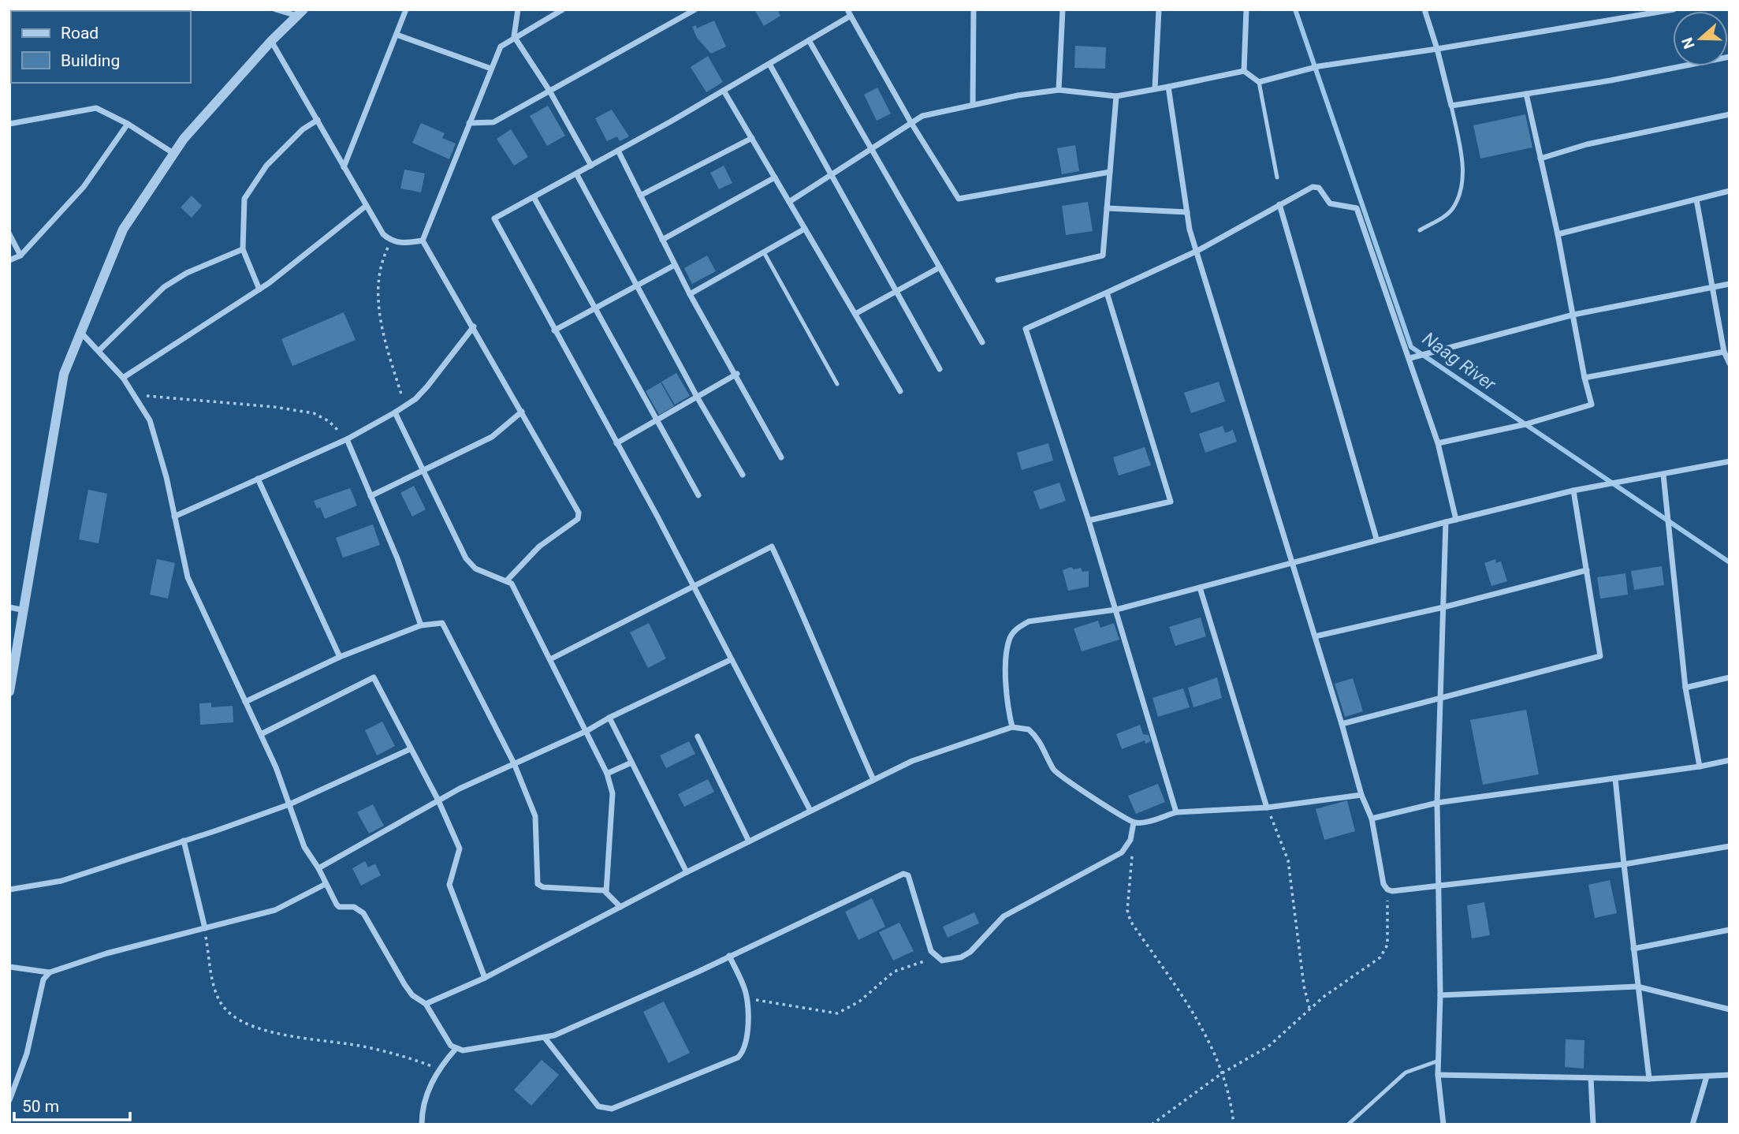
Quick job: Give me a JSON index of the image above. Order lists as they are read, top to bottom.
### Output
{
  "water": ["Naag River"],
  "legend": ["Road", "Building"],
  "scale_bar": "50 m",
  "north": "left"
}
